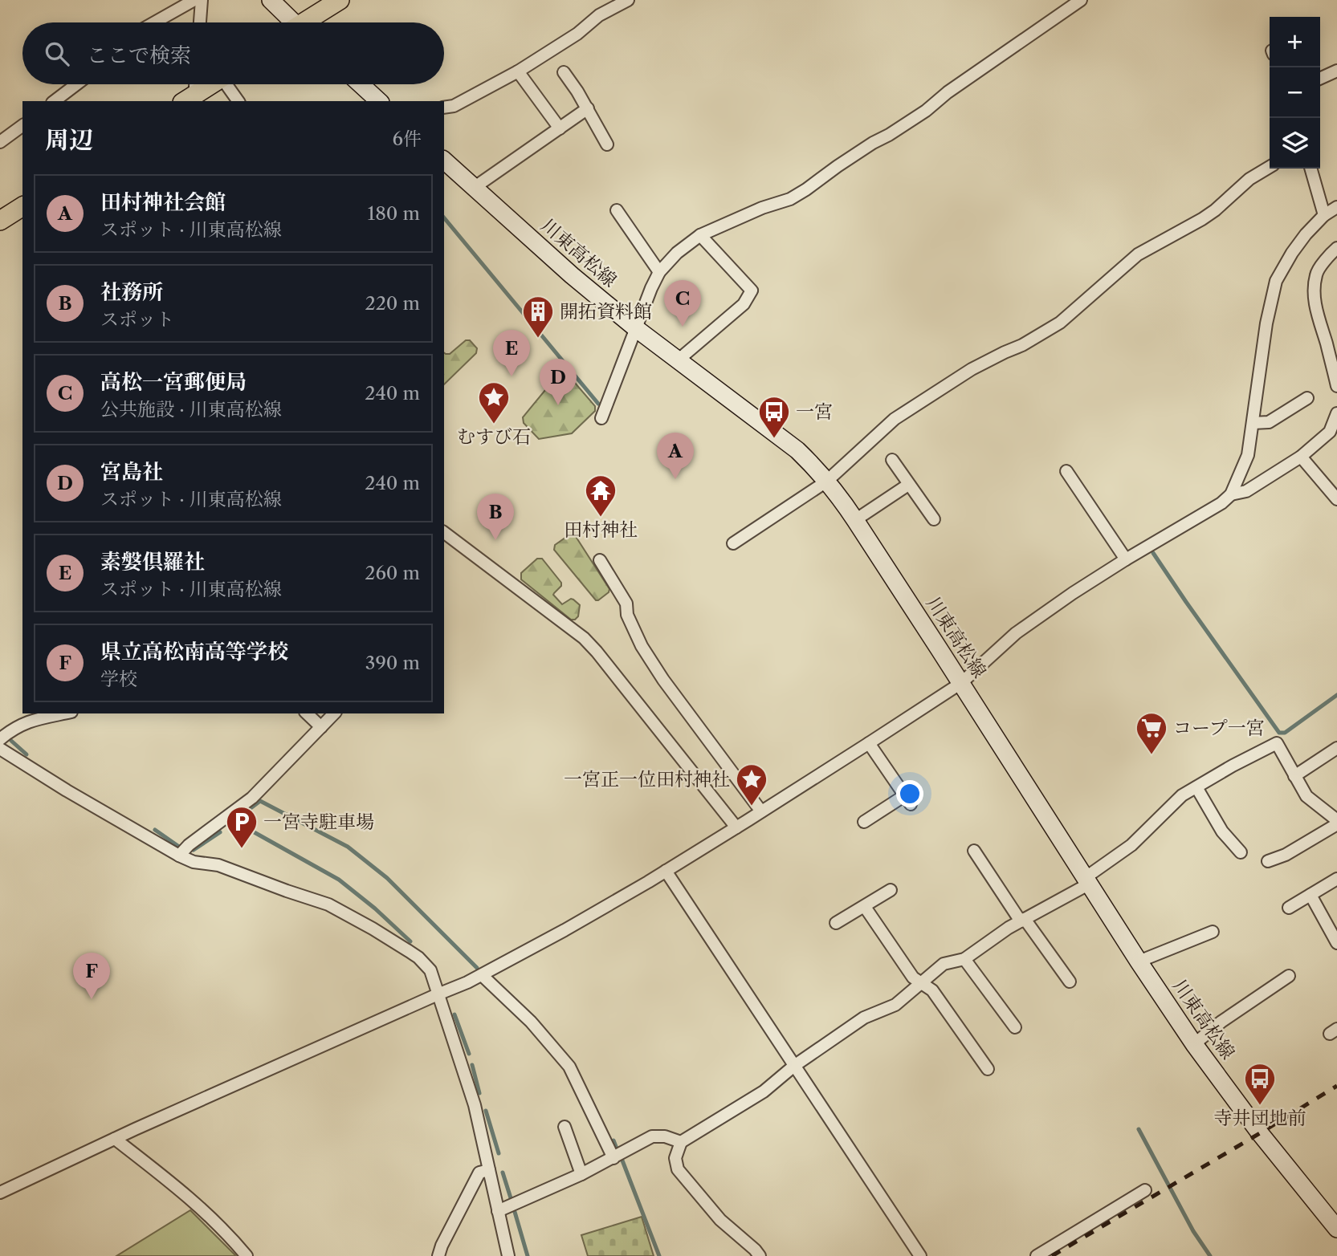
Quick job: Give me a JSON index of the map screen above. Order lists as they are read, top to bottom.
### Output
{
  "streets": {
    "main road": ["川東高松線"]
  },
  "places": {
    "building": ["開拓資料館"],
    "place": ["むすび石", "一宮正一位田村神社"],
    "bus stop": ["一宮", "寺井団地前"],
    "temple": ["田村神社"],
    "supermarket": ["コープ一宮"],
    "parking": ["一宮寺駐車場"]
  },
  "page": {
    "map_buttons": ["+", "−"],
    "search": "ここで検索",
    "heading": ["周辺", "6件"],
    "list": [
      {
        "mark": "A",
        "name": "田村神社会館",
        "note": "スポット · 川東高松線",
        "value": "180 m"
      },
      {
        "mark": "B",
        "name": "社務所",
        "note": "スポット",
        "value": "220 m"
      },
      {
        "mark": "C",
        "name": "高松一宮郵便局",
        "note": "公共施設 · 川東高松線",
        "value": "240 m"
      },
      {
        "mark": "D",
        "name": "宮島社",
        "note": "スポット · 川東高松線",
        "value": "240 m"
      },
      {
        "mark": "E",
        "name": "素媻倶羅社",
        "note": "スポット · 川東高松線",
        "value": "260 m"
      },
      {
        "mark": "F",
        "name": "県立高松南高等学校",
        "note": "学校",
        "value": "390 m"
      }
    ],
    "pins": [
      "C",
      "E",
      "D",
      "A",
      "B",
      "F"
    ]
  }
}
